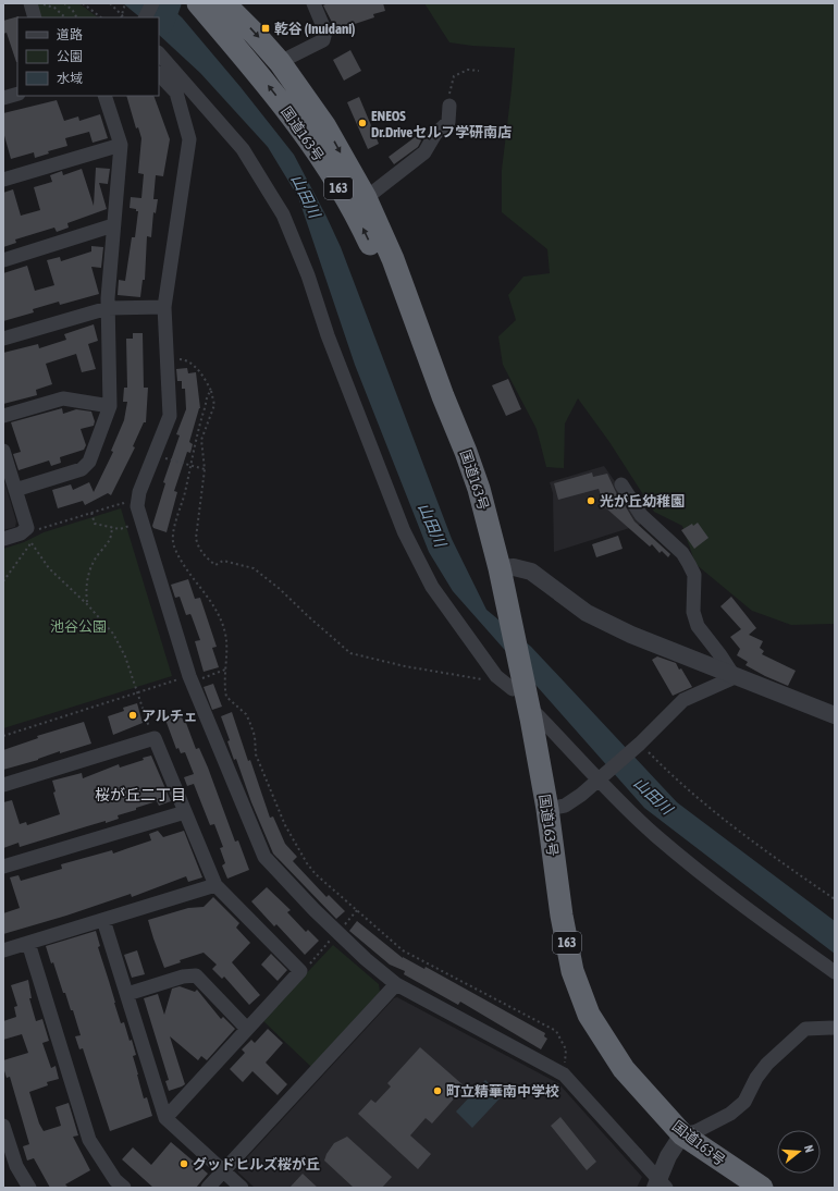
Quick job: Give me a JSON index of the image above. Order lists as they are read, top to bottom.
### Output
{
  "streets": {
    "highway": ["国道163号", "163"]
  },
  "districts": ["桜が丘二丁目"],
  "water": ["山田川"],
  "parks": ["池谷公園"],
  "places": {
    "transit": ["乾谷 (Inuidani)"],
    "other": [
      "ENEOS Dr.Driveセルフ学研南店",
      "光が丘幼稚園",
      "アルチェ",
      "町立精華南中学校",
      "グッドヒルズ桜が丘"
    ]
  },
  "legend": ["道路", "公園", "水域"],
  "north": "right"
}
